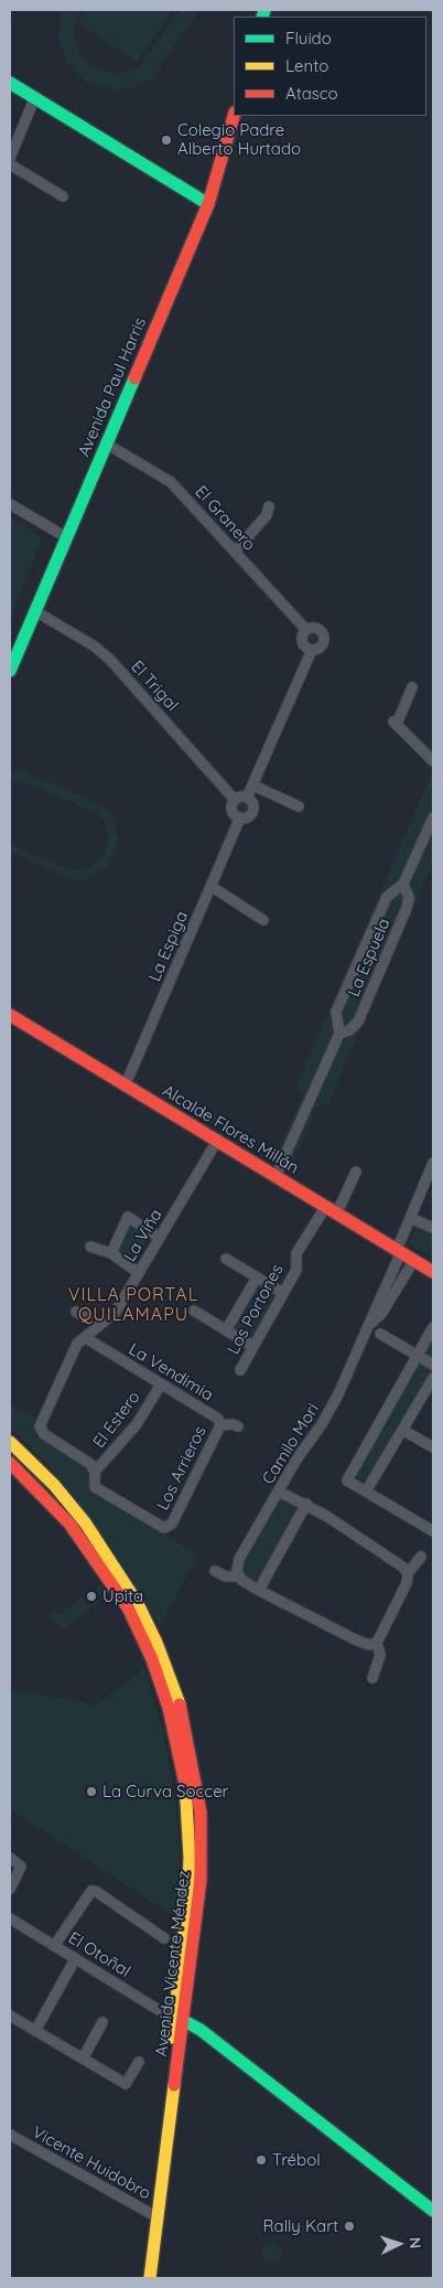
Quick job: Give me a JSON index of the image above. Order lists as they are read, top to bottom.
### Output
{
  "streets": {
    "main road": ["Avenida Paul Harris", "Alcalde Flores Millán", "Avenida Vicente Méndez"],
    "street": [
      "El Granero",
      "El Trigal",
      "La Espiga",
      "La Espuela",
      "La Viña",
      "Los Portones",
      "La Vendimia",
      "El Estero",
      "Camilo Mori",
      "Los Arrieros",
      "El Otoñal",
      "Vicente Huidobro"
    ]
  },
  "crossings": [
    ["Avenida Paul Harris", "El Granero"],
    ["Avenida Paul Harris", "El Trigal"],
    ["El Granero", "La Espiga"],
    ["El Trigal", "La Espiga"],
    ["La Espiga", "Alcalde Flores Millán"],
    ["La Espuela", "Alcalde Flores Millán"],
    ["Alcalde Flores Millán", "La Viña"],
    ["Alcalde Flores Millán", "Los Portones"],
    ["Alcalde Flores Millán", "Camilo Mori"],
    ["La Viña", "La Vendimia"],
    ["La Viña", "El Estero"],
    ["La Viña", "Los Arrieros"],
    ["La Vendimia", "El Estero"],
    ["La Vendimia", "Los Arrieros"],
    ["El Estero", "Los Arrieros"],
    ["El Otoñal", "Avenida Vicente Méndez"],
    ["Avenida Vicente Méndez", "Vicente Huidobro"]
  ],
  "districts": ["VILLA PORTAL QUILAMAPU"],
  "places": [
    "Colegio Padre Alberto Hurtado",
    "Upita",
    "La Curva Soccer",
    "Trébol",
    "Rally Kart"
  ],
  "legend": ["Fluido", "Lento", "Atasco"],
  "north": "right"
}
